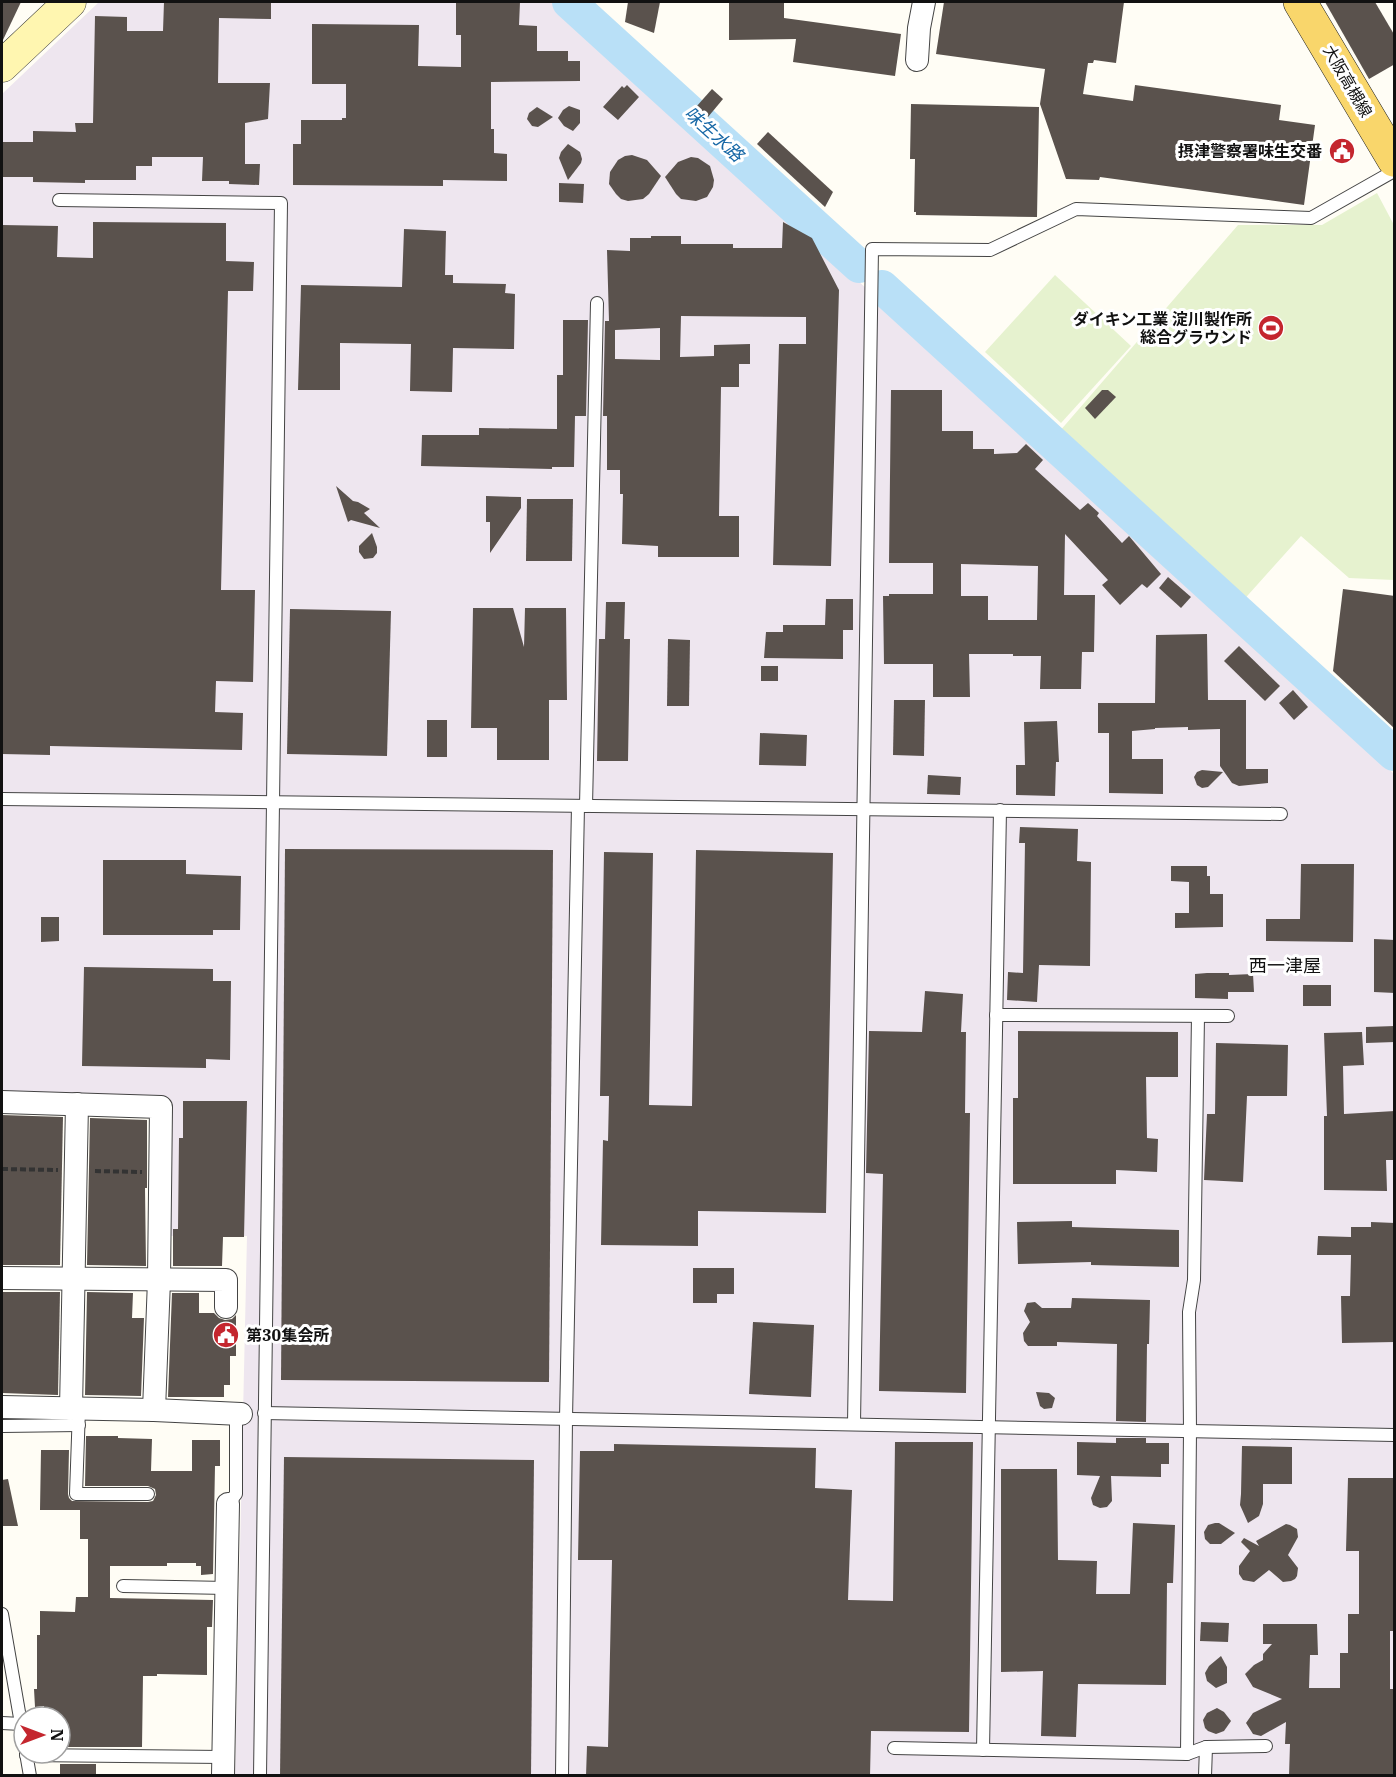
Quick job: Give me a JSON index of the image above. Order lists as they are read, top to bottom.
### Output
{
  "streets": {
    "main road": ["大阪高槻線"]
  },
  "districts": ["西一津屋"],
  "water": ["味生水路"],
  "places": {
    "public building": ["摂津警察署味生交番", "第30集会所"],
    "sports": ["ダイキン工業 淀川製作所 総合グラウンド"]
  },
  "north": "right"
}
